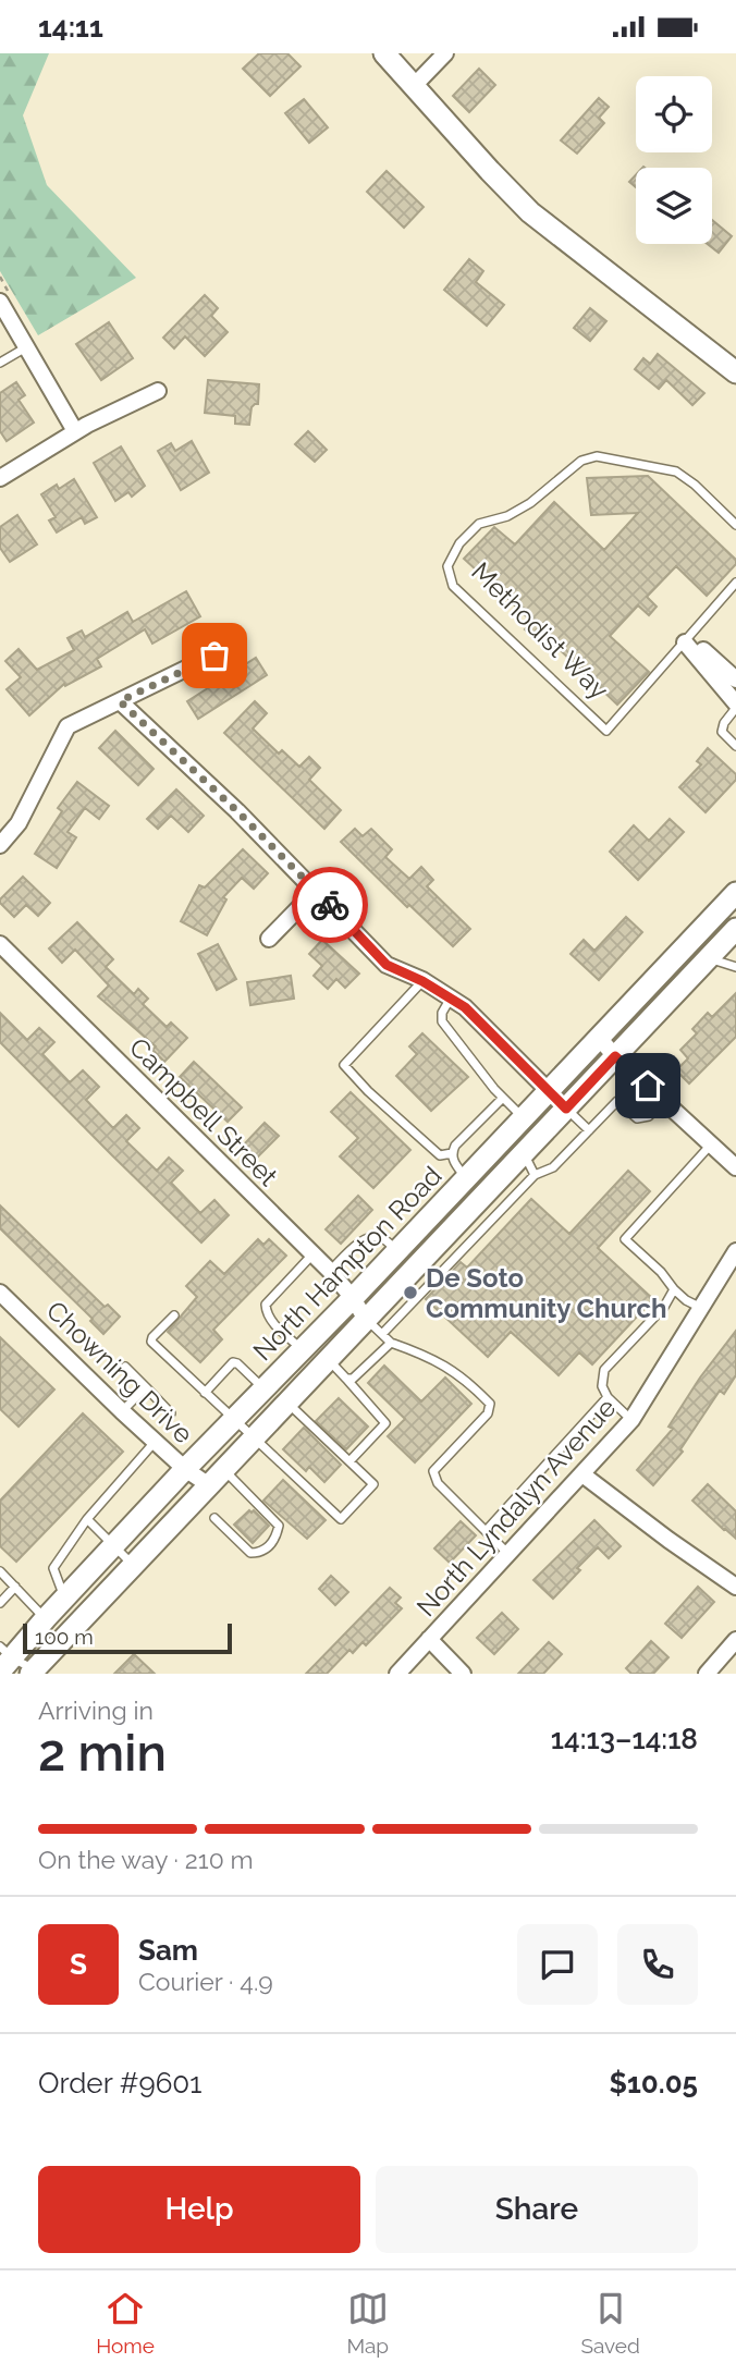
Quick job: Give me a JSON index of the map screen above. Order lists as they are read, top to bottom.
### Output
{
  "streets": {
    "main road": ["North Hampton Road"],
    "street": ["Campbell Street", "Chowning Drive", "North Lyndalyn Avenue"],
    "lane": ["Methodist Way"]
  },
  "crossings": [
    ["Campbell Street", "North Hampton Road"],
    ["North Hampton Road", "Chowning Drive"]
  ],
  "places": ["De Soto Community Church"],
  "scale_bar": "100 m",
  "page": {
    "status": "14:11",
    "scale": "100 m",
    "heading": ["2 min", "Arriving in", "14:13–14:18"],
    "panel": [
      "Sam",
      "Courier · 4.9",
      "Order #9601",
      "$10.05"
    ],
    "bar": "On the way · 210 m",
    "round": "S",
    "buttons": ["Help", "Share"],
    "tabs": ["Home", "Map", "Saved"]
  }
}
